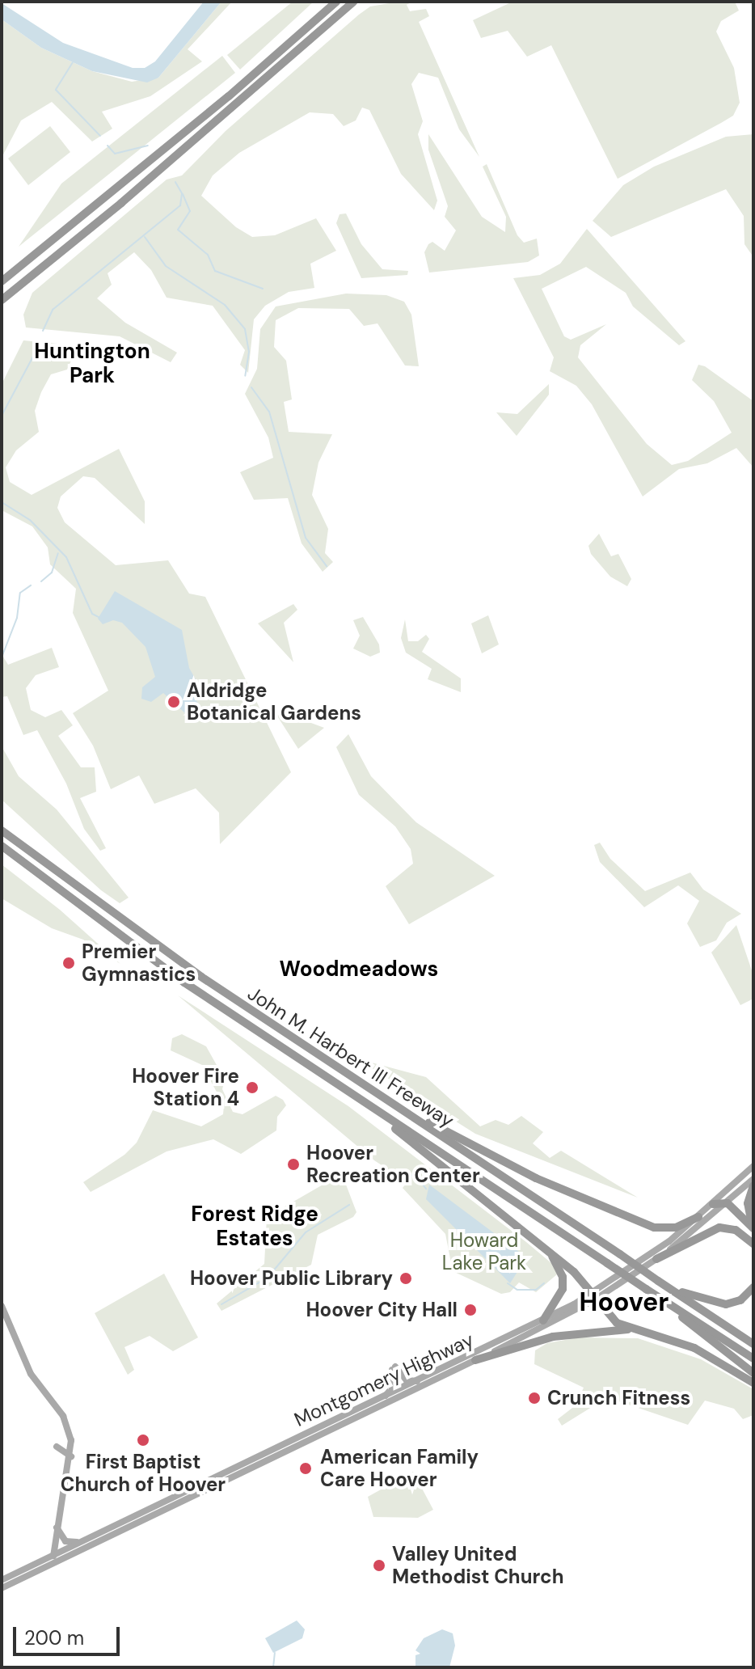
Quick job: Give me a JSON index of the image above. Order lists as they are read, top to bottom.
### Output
{
  "streets": {
    "highway": ["John M. Harbert III Freeway"],
    "main road": ["Montgomery Highway"]
  },
  "districts": [
    "Huntington Park",
    "Woodmeadows",
    "Forest Ridge Estates",
    "Hoover"
  ],
  "parks": ["Howard Lake Park"],
  "places": [
    "Aldridge Botanical Gardens",
    "Premier Gymnastics",
    "Hoover Fire Station 4",
    "Hoover Recreation Center",
    "Hoover Public Library",
    "Hoover City Hall",
    "Crunch Fitness",
    "First Baptist Church of Hoover",
    "American Family Care Hoover",
    "Valley United Methodist Church"
  ],
  "scale_bar": "200 m"
}
